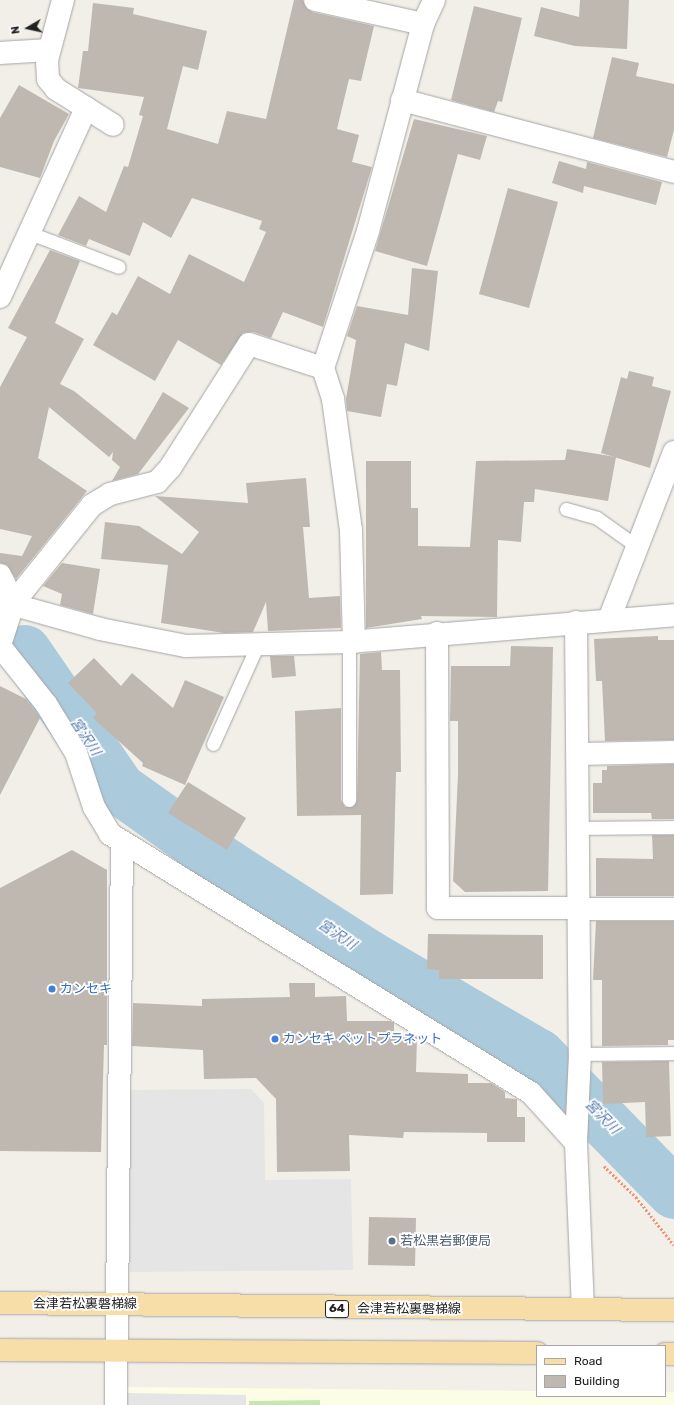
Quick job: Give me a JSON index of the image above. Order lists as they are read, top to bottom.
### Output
{
  "streets": {
    "main road": ["会津若松裏磐梯線", "64"]
  },
  "water": ["宮沢川"],
  "places": ["カンセキ", "カンセキ ペットプラネット", "若松黒岩郵便局"],
  "legend": ["Road", "Building"],
  "north": "left"
}
